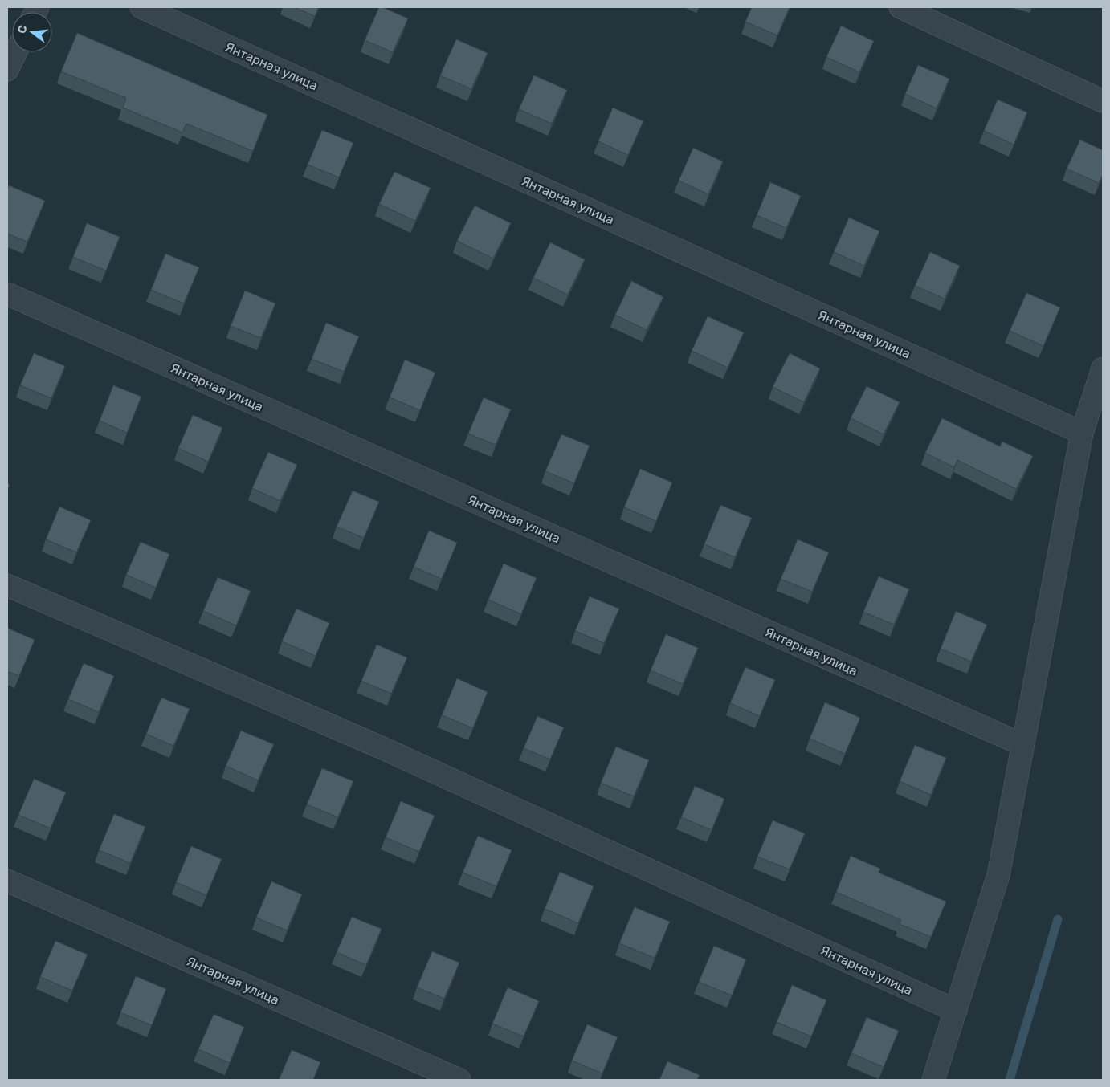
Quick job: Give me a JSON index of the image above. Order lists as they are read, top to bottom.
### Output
{
  "streets": {
    "street": ["Янтарная улица"]
  },
  "north": "left"
}
